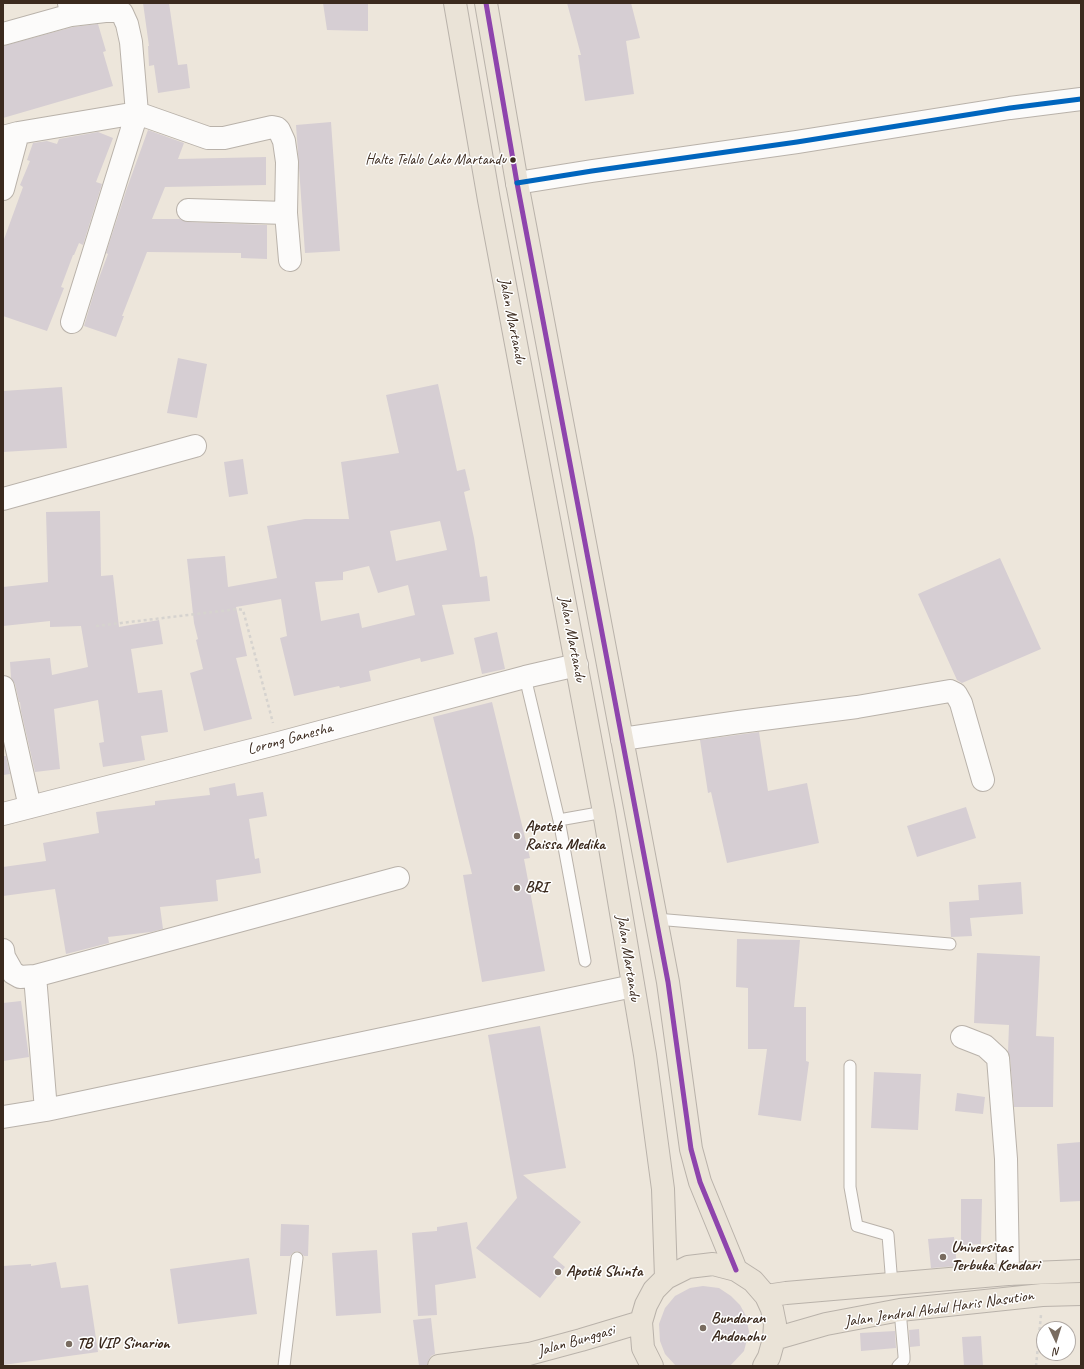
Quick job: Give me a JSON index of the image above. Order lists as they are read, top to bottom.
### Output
{
  "streets": {
    "highway": ["Jalan Martandu", "Jalan Jendral Abdul Haris Nasution", "Jalan Bunggasi"],
    "street": ["Lorong Ganesha"]
  },
  "crossings": [
    ["Jalan Martandu", "Lorong Ganesha"]
  ],
  "places": [
    "Halte Telalo Lako Martandu",
    "Apotek Raissa Medika",
    "BRI",
    "Universitas Terbuka Kendari",
    "Apotik Shinta",
    "Bundaran Andonohu",
    "TB VIP Sinarion"
  ],
  "north": "bottom"
}
